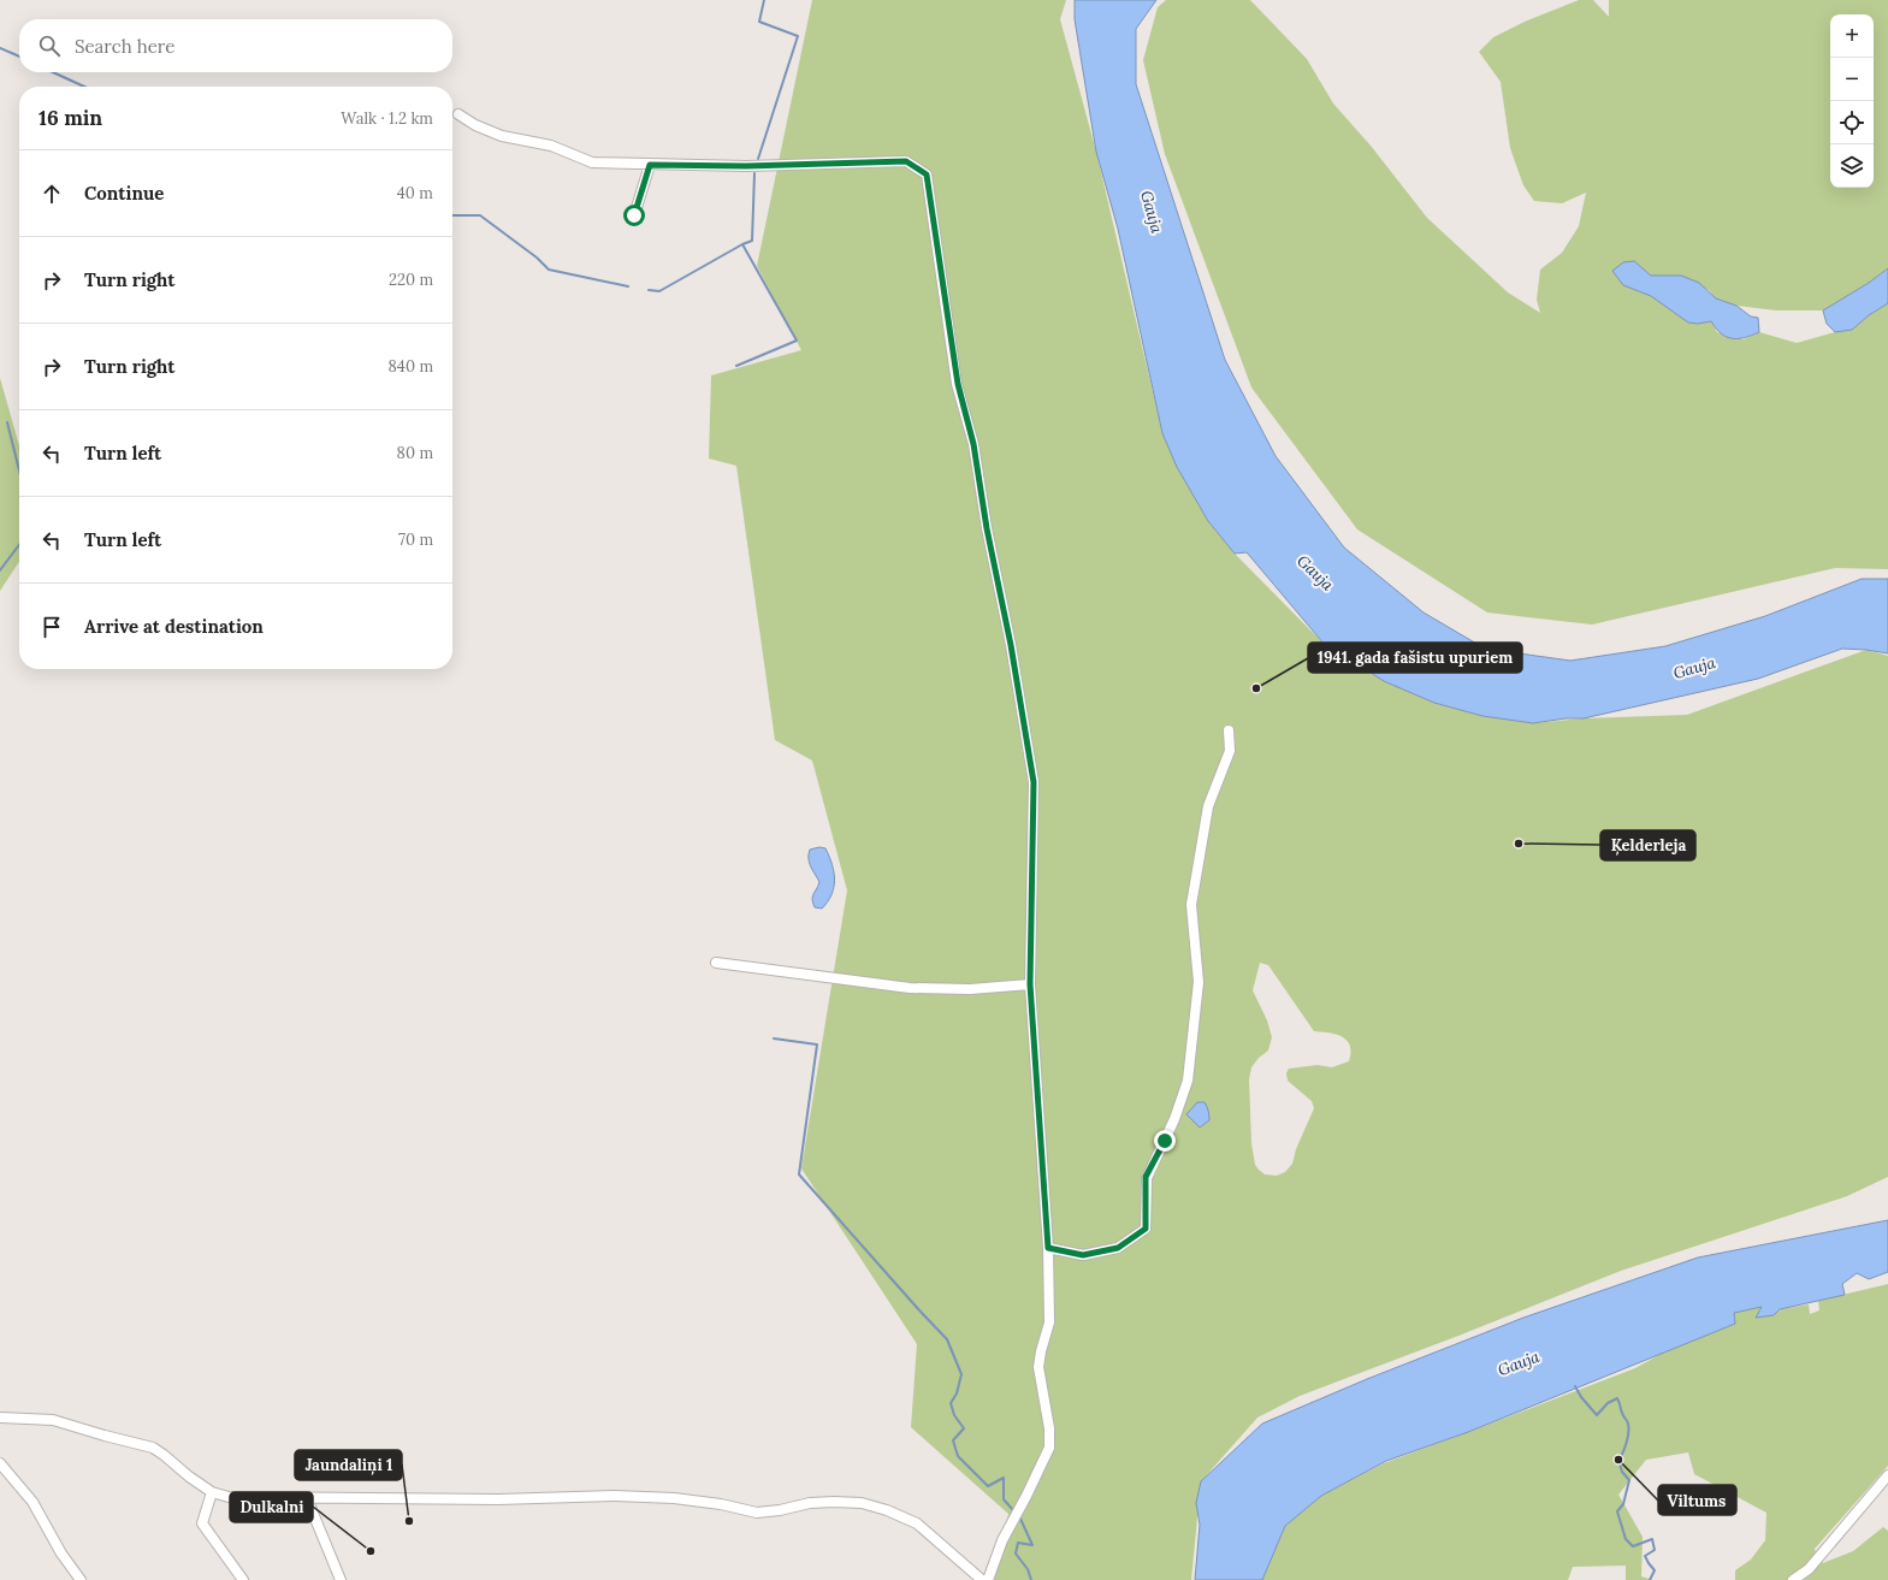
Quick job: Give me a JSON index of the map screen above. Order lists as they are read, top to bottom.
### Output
{
  "water": ["Gauja"],
  "places": [
    "1941. gada fašistu upuriem",
    "Ķelderleja",
    "Viltums",
    "Jaundaliņi 1",
    "Dulkalni"
  ],
  "page": {
    "map_buttons": ["+", "−"],
    "search": "Search here",
    "heading": ["16 min", "Walk · 1.2 km"],
    "list": [
      ["Continue", "40 m"],
      ["Turn right", "220 m"],
      ["Turn right", "840 m"],
      ["Turn left", "80 m"],
      ["Turn left", "70 m"],
      "Arrive at destination"
    ]
  }
}
